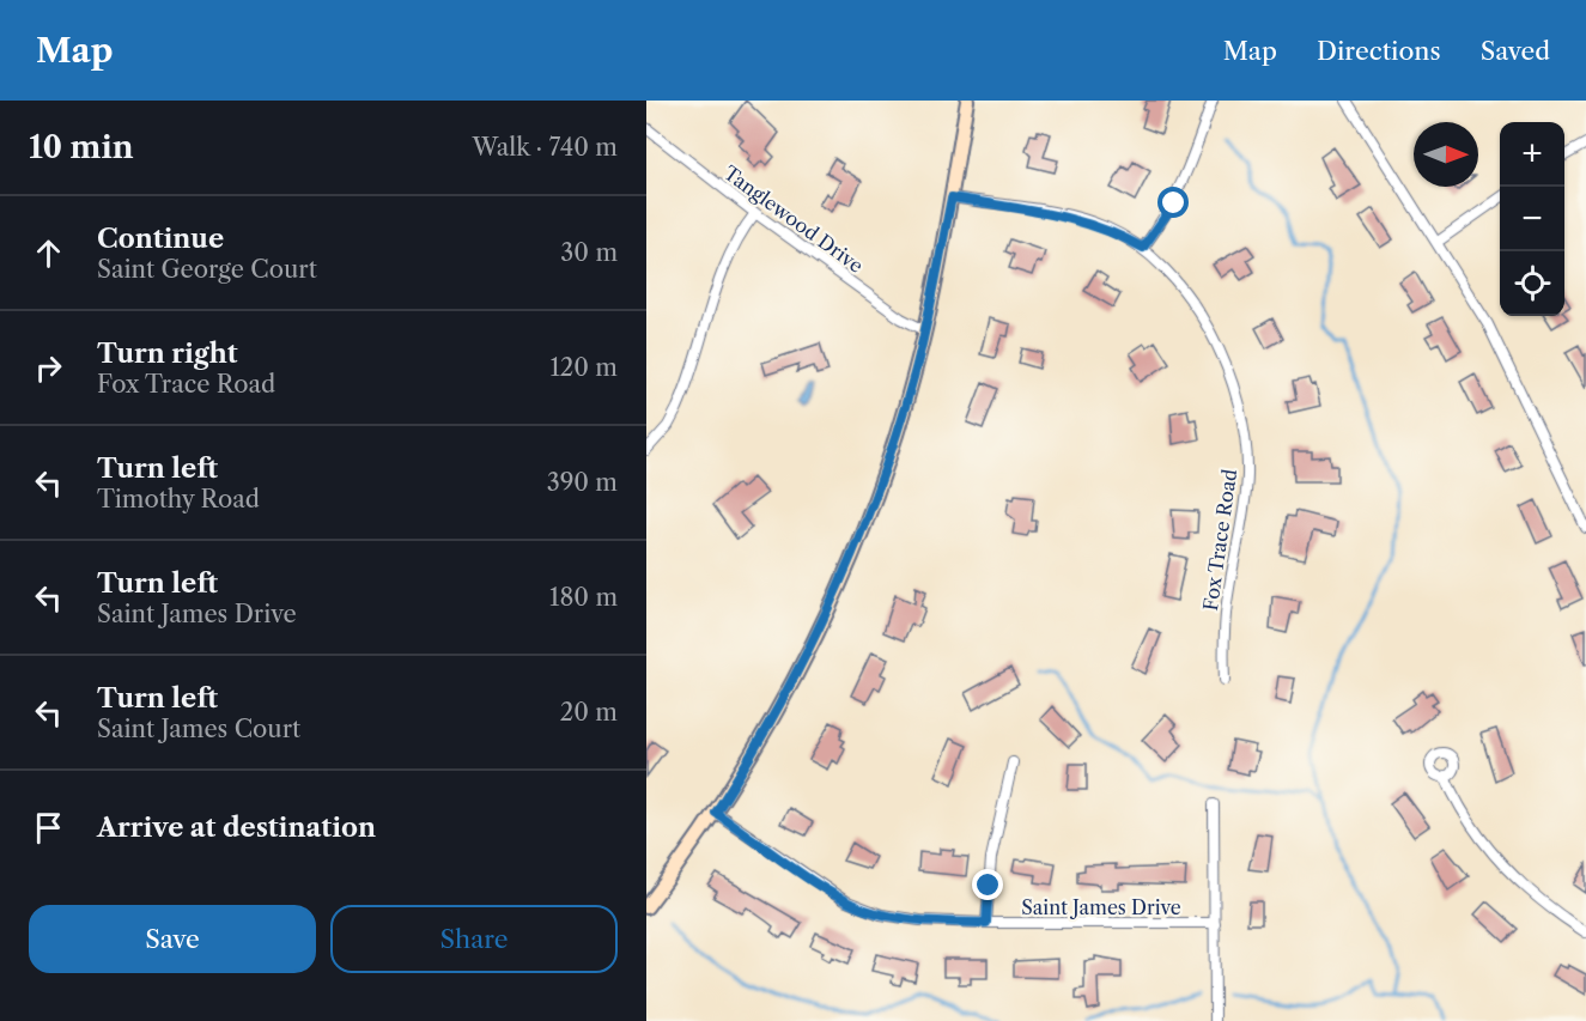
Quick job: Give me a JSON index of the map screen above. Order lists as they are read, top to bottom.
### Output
{
  "streets": {
    "street": ["Tanglewood Drive", "Fox Trace Road", "Saint James Drive"]
  },
  "north": "right",
  "page": {
    "header": "Map",
    "nav": ["Map", "Directions", "Saved"],
    "heading": ["10 min", "Walk · 740 m"],
    "map_buttons": ["+", "−"],
    "list": [
      ["Continue", "Saint George Court", "30 m"],
      ["Turn right", "Fox Trace Road", "120 m"],
      ["Turn left", "Timothy Road", "390 m"],
      ["Turn left", "Saint James Drive", "180 m"],
      ["Turn left", "Saint James Court", "20 m"],
      "Arrive at destination"
    ],
    "buttons": ["Save", "Share"]
  }
}
